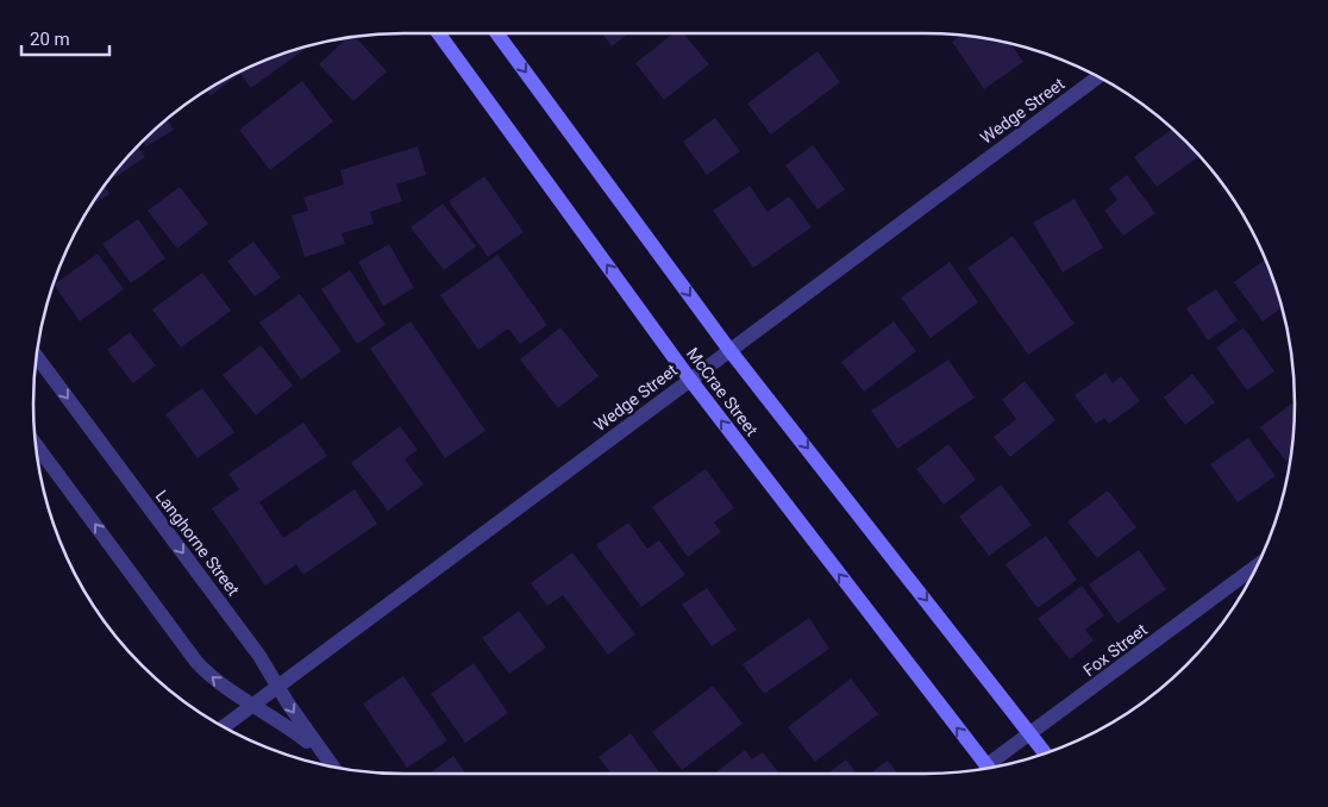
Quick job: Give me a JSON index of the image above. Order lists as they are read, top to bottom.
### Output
{
  "streets": {
    "main road": ["McCrae Street"],
    "street": ["Wedge Street", "Langhorne Street", "Fox Street"]
  },
  "crossings": [
    ["Wedge Street", "McCrae Street"],
    ["Wedge Street", "Langhorne Street"],
    ["McCrae Street", "Fox Street"]
  ],
  "scale_bar": "20 m"
}
